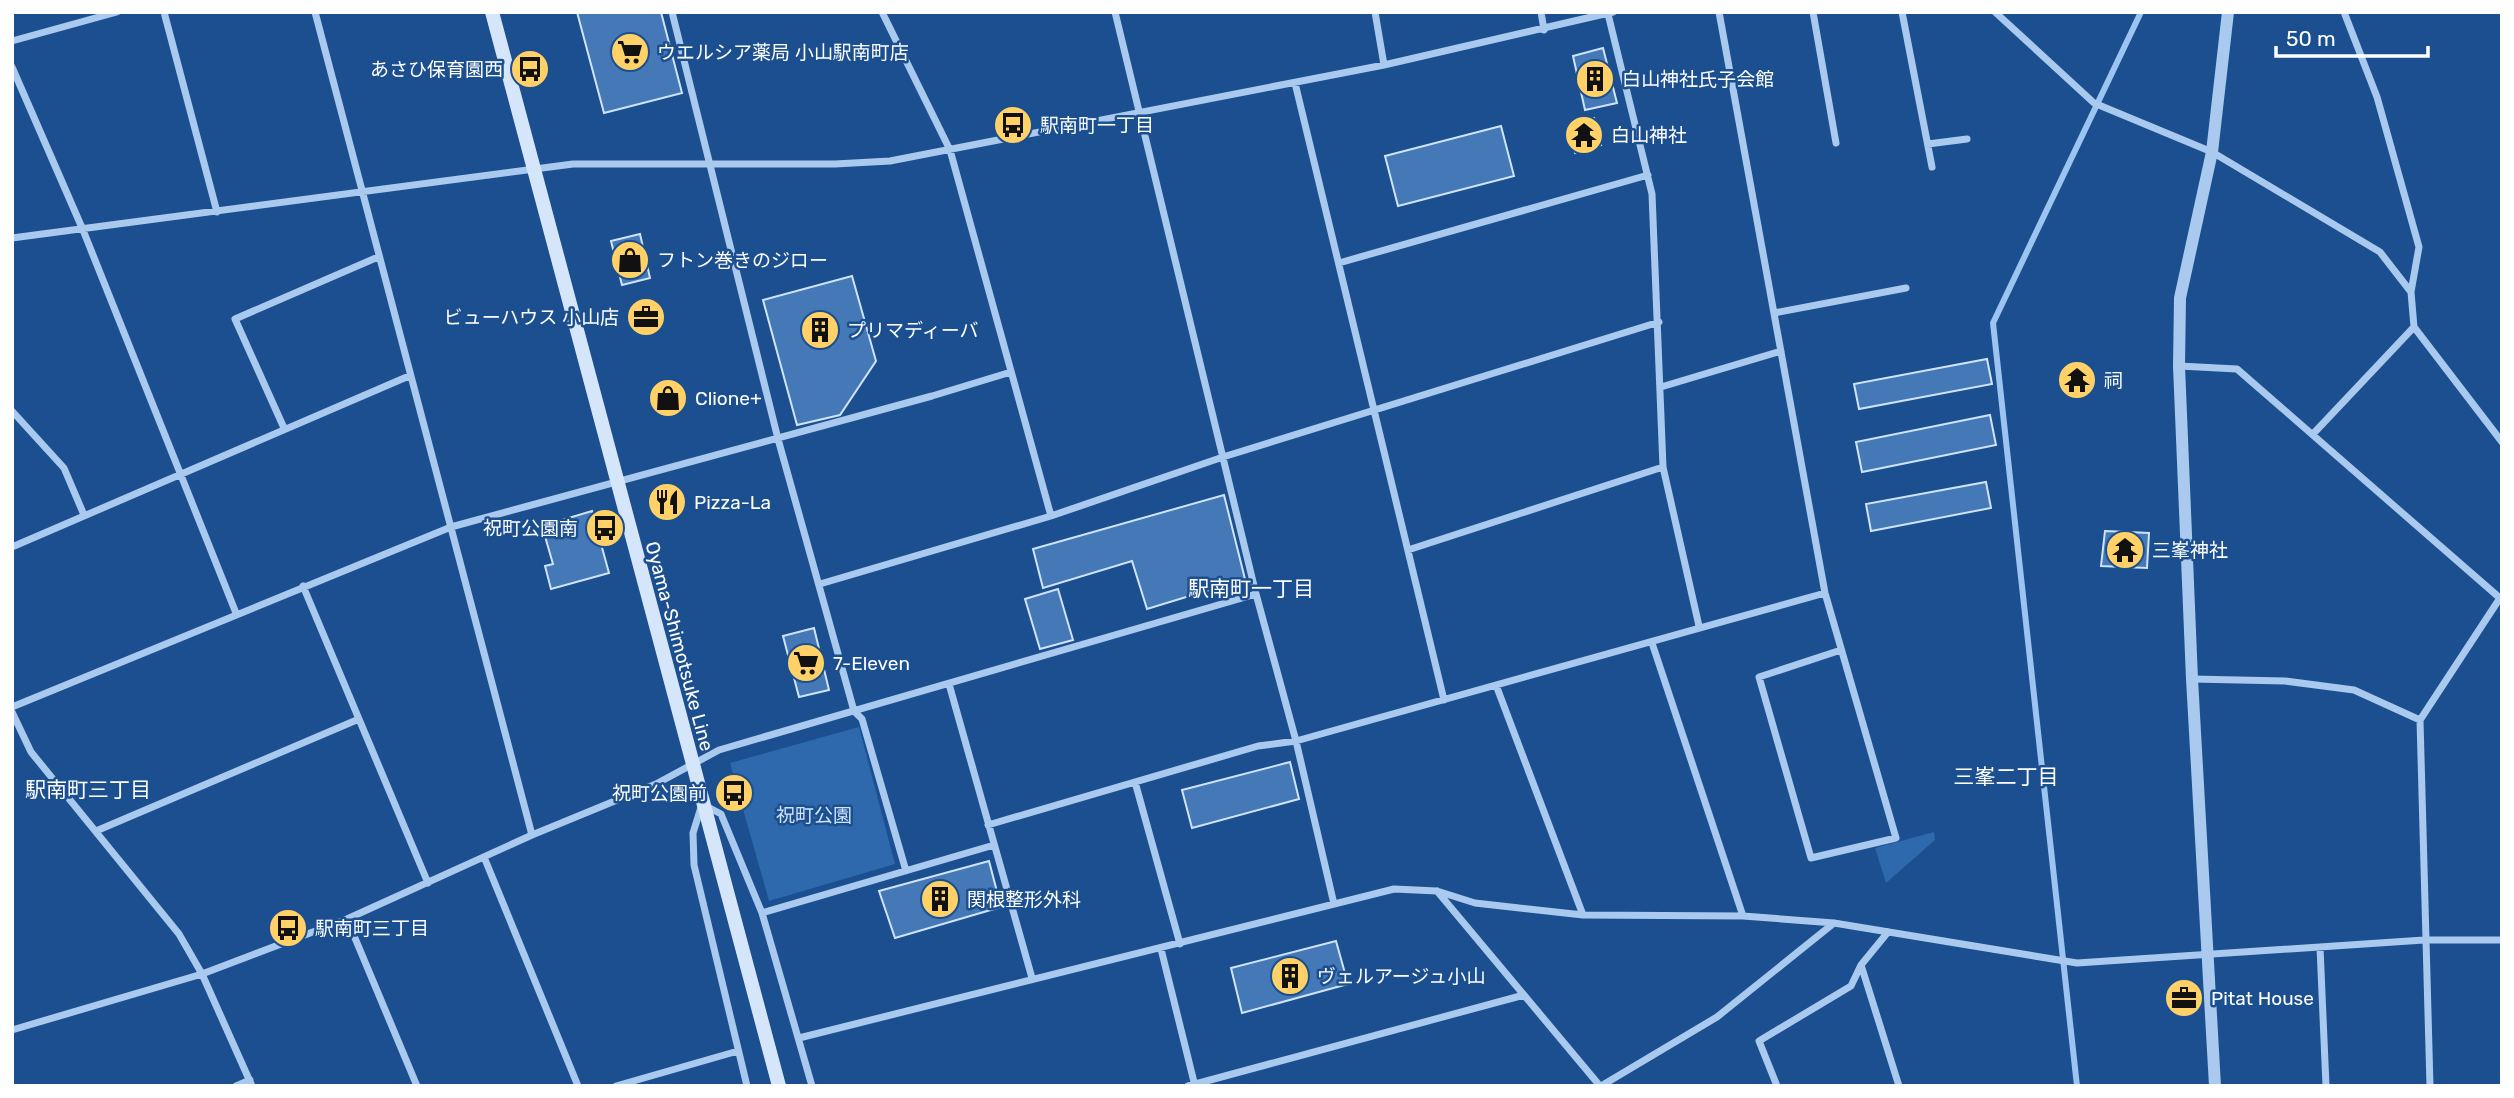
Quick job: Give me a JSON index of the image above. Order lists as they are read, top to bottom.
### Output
{
  "streets": {
    "main road": ["Oyama-Shimotsuke Line"]
  },
  "districts": ["駅南町一丁目", "三峯二丁目", "駅南町三丁目"],
  "parks": ["祝町公園"],
  "places": {
    "supermarket": ["ウエルシア薬局 小山駅南町店", "7-Eleven"],
    "bus stop": [
      "あさひ保育園西",
      "駅南町一丁目",
      "祝町公園南",
      "祝町公園前",
      "駅南町三丁目"
    ],
    "building": [
      "白山神社氏子会館",
      "プリマディーバ",
      "関根整形外科",
      "ヴェルアージュ小山"
    ],
    "temple": ["白山神社", "祠", "三峯神社"],
    "shop": ["フトン巻きのジロー", "Clione+"],
    "office": ["ビューハウス 小山店", "Pitat House"],
    "restaurant": ["Pizza-La"]
  },
  "scale_bar": "50 m"
}
